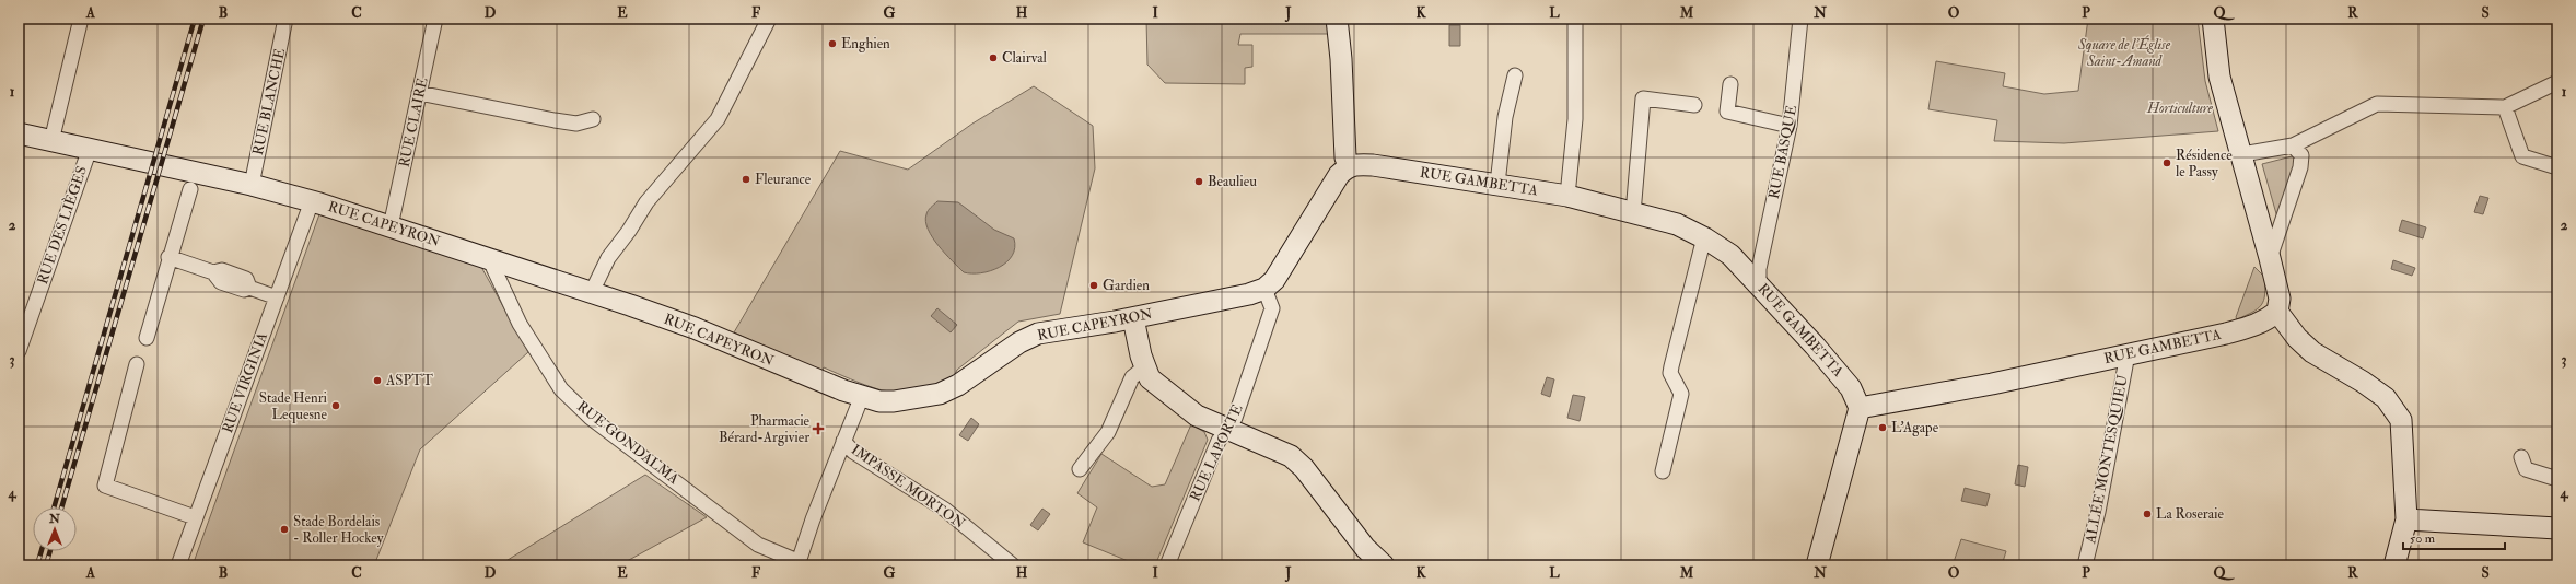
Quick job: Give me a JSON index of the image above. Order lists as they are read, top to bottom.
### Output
{
  "streets": {
    "street": [
      "RUE BLANCHE",
      "RUE CLAIRE",
      "RUE BASQUE",
      "RUE GAMBETTA",
      "RUE CAPEYRON",
      "RUE DES LIÈGES",
      "RUE VIRGINIA",
      "RUE GONDALMA",
      "RUE LAPORTE",
      "ALLÉE MONTESQUIEU",
      "IMPASSE MORTON"
    ]
  },
  "crossings": [
    ["RUE BLANCHE", "RUE CAPEYRON"],
    ["RUE CLAIRE", "RUE CAPEYRON"],
    ["RUE BASQUE", "RUE GAMBETTA"],
    ["RUE GAMBETTA", "RUE CAPEYRON"],
    ["RUE GAMBETTA", "ALLÉE MONTESQUIEU"],
    ["RUE CAPEYRON", "RUE DES LIÈGES"],
    ["RUE CAPEYRON", "RUE VIRGINIA"],
    ["RUE CAPEYRON", "RUE GONDALMA"],
    ["RUE CAPEYRON", "RUE LAPORTE"]
  ],
  "parks": ["Square de l'Église Saint-Amand", "Horticulture"],
  "places": {
    "other": [
      "Enghien",
      "Clairval",
      "Résidence le Passy",
      "Fleurance",
      "Beaulieu",
      "Gardien",
      "ASPTT",
      "Stade Henri Lequesne",
      "L'Agape",
      "La Roseraie",
      "Stade Bordelais - Roller Hockey"
    ],
    "health": ["Pharmacie Bérard-Argivier"]
  },
  "scale_bar": "50 m",
  "north": "top",
  "grid": {
    "columns": [
      "A",
      "B",
      "C",
      "D",
      "E",
      "F",
      "G",
      "H",
      "I",
      "J",
      "K",
      "L",
      "M",
      "N",
      "O",
      "P",
      "Q",
      "R",
      "S"
    ],
    "rows": [
      "1",
      "2",
      "3",
      "4"
    ]
  }
}
